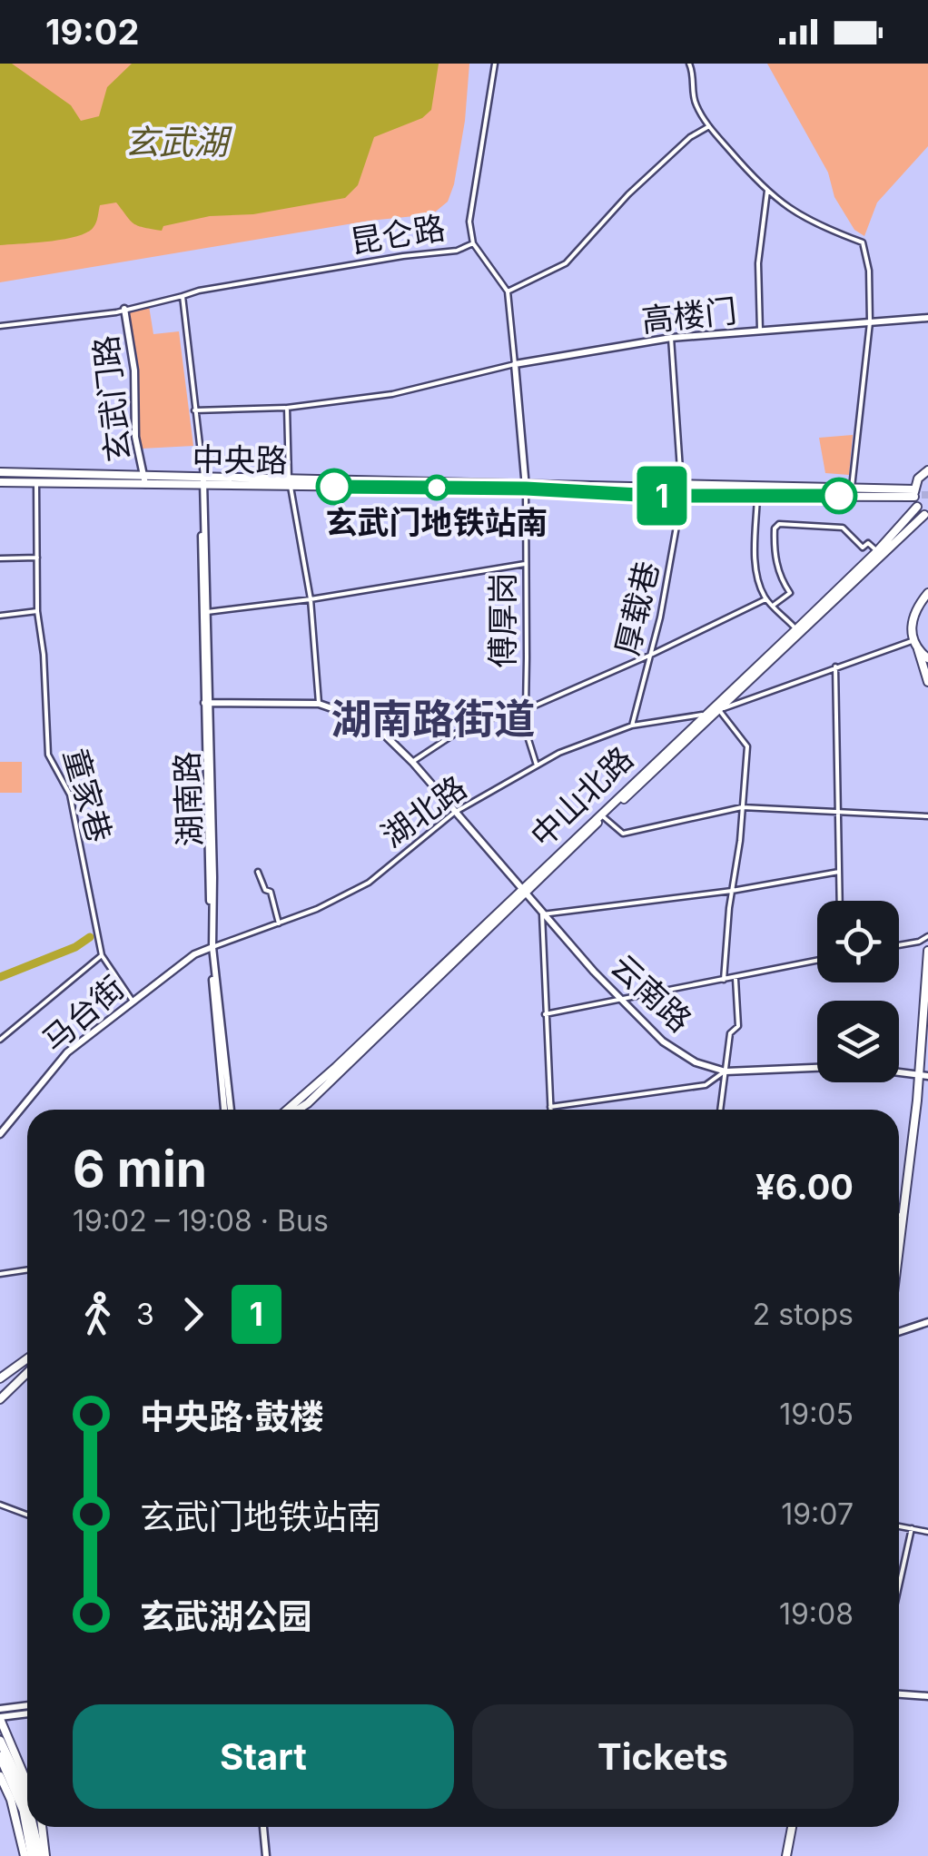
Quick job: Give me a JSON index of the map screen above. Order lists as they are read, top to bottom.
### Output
{
  "streets": {
    "main road": ["中央路", "中山北路"],
    "street": [
      "昆仑路",
      "高楼门",
      "玄武门路",
      "厚载巷",
      "傅厚岗",
      "童家巷",
      "湖南路",
      "湖北路",
      "云南路",
      "马台街"
    ]
  },
  "crossings": [
    ["昆仑路", "玄武门路"],
    ["高楼门", "厚载巷"],
    ["高楼门", "傅厚岗"],
    ["玄武门路", "中央路"],
    ["中央路", "厚载巷"],
    ["中央路", "傅厚岗"],
    ["中央路", "童家巷"],
    ["中央路", "湖南路"],
    ["厚载巷", "湖北路"],
    ["傅厚岗", "湖北路"],
    ["童家巷", "马台街"],
    ["中山北路", "湖北路"],
    ["中山北路", "云南路"],
    ["湖南路", "湖北路"],
    ["湖南路", "云南路"],
    ["湖南路", "马台街"],
    ["湖北路", "云南路"],
    ["湖北路", "马台街"]
  ],
  "districts": ["湖南路街道"],
  "water": ["玄武湖"],
  "places": ["玄武门地铁站南"],
  "lines": ["bus line 1"],
  "page": {
    "status": "19:02",
    "on_map": "1",
    "heading": ["6 min", "19:02 – 19:08 · Bus", "¥6.00"],
    "legs": ["3", "1", "2 stops"],
    "list": [
      {
        "name": "中央路·鼓楼",
        "value": "19:05"
      },
      {
        "name": "玄武门地铁站南",
        "value": "19:07"
      },
      {
        "name": "玄武湖公园",
        "value": "19:08"
      }
    ],
    "buttons": ["Start", "Tickets"]
  }
}
